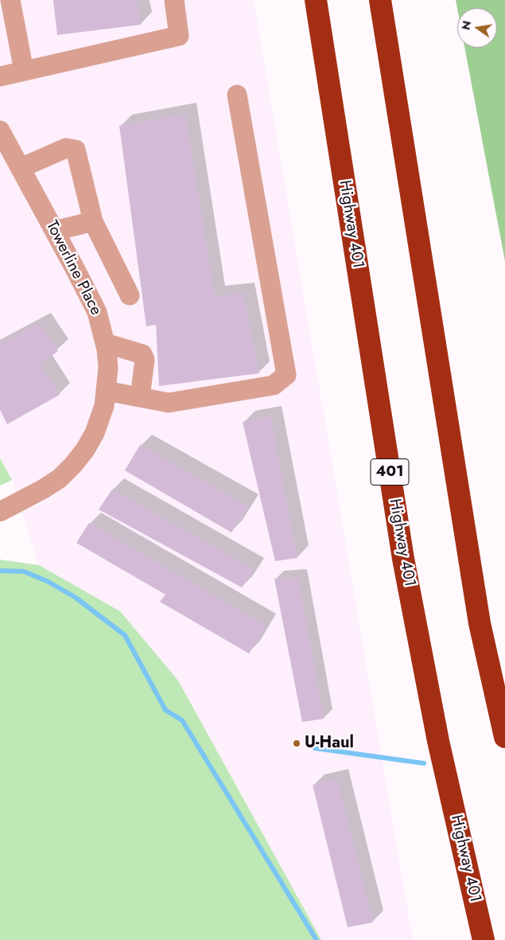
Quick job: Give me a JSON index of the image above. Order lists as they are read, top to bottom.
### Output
{
  "streets": {
    "highway": ["Highway 401", "401"],
    "street": ["Towerline Place"]
  },
  "places": ["U-Haul"],
  "north": "left"
}
